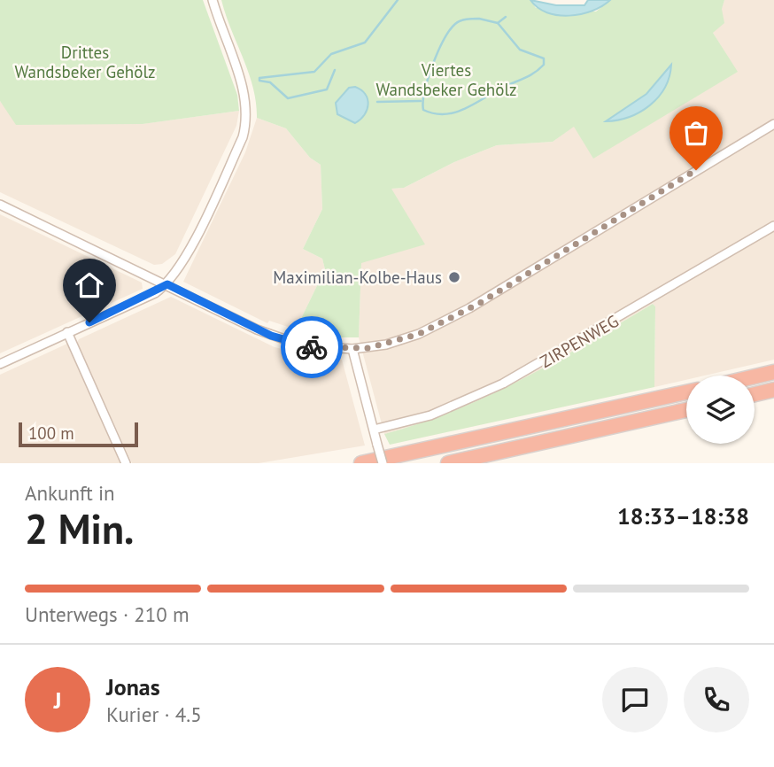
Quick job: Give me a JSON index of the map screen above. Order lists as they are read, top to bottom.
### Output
{
  "streets": {
    "street": ["ZIRPENWEG"]
  },
  "parks": ["Drittes Wandsbeker Gehölz", "Viertes Wandsbeker Gehölz"],
  "places": ["Maximilian-Kolbe-Haus"],
  "scale_bar": "100 m",
  "page": {
    "scale": "100 m",
    "heading": ["2 Min.", "Ankunft in", "18:33–18:38"],
    "panel": ["Jonas", "Kurier · 4.5"],
    "bar": "Unterwegs · 210 m",
    "round": "J"
  }
}
